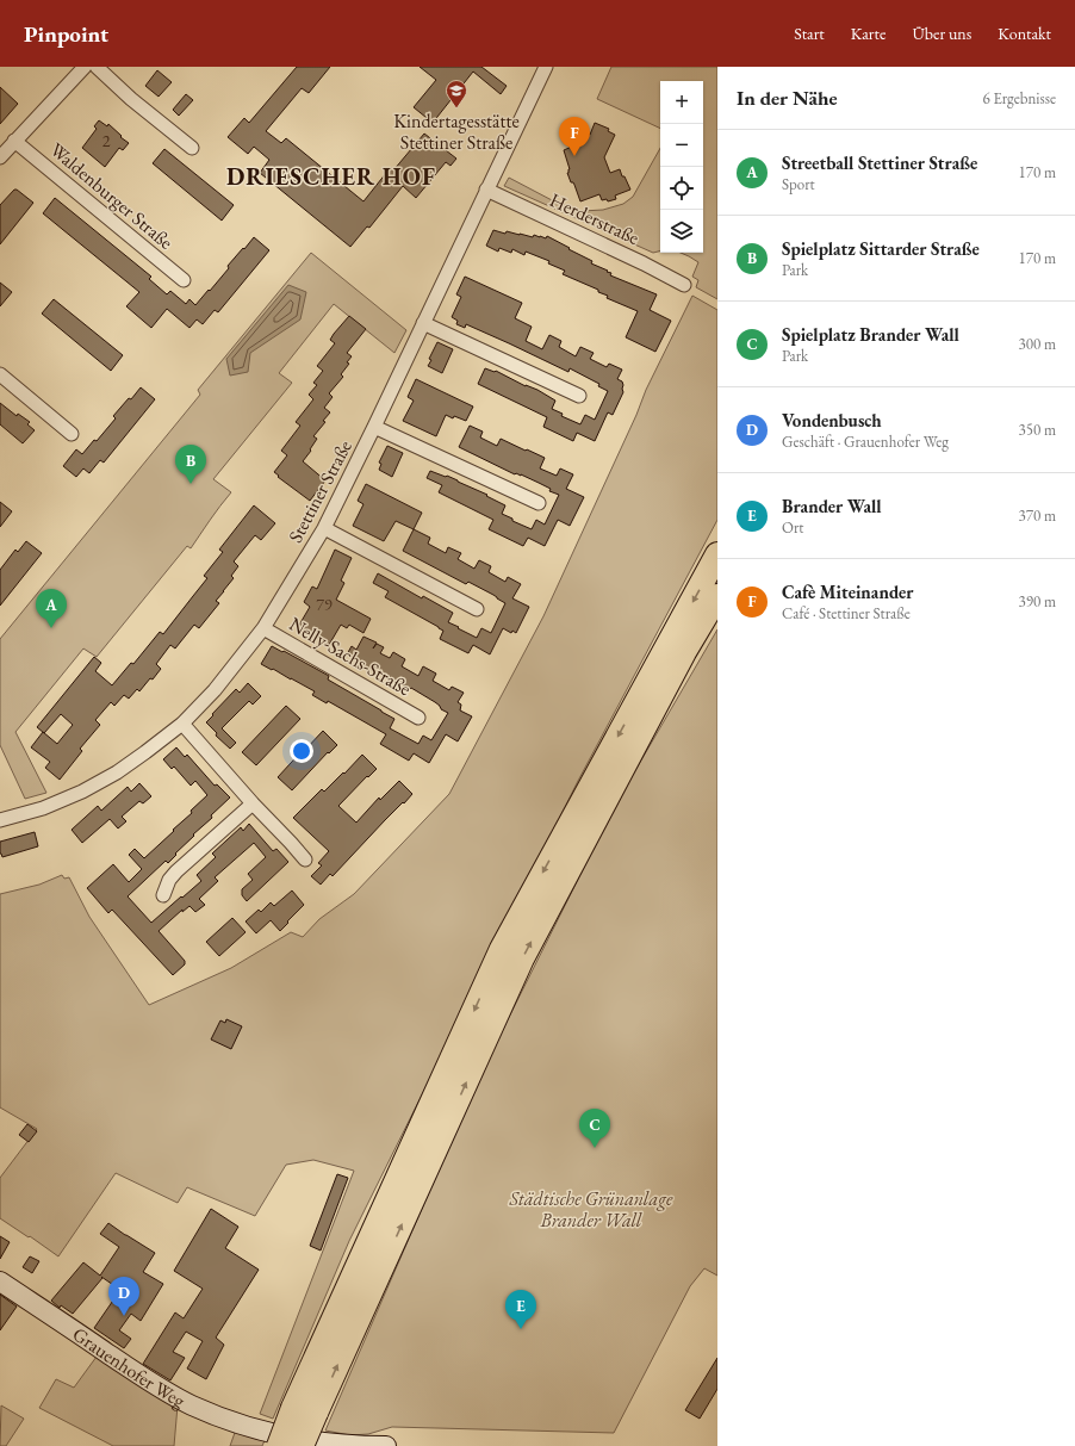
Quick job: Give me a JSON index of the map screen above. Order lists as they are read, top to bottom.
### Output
{
  "streets": {
    "street": [
      "Waldenburger Straße",
      "Herderstraße",
      "Stettiner Straße",
      "Nelly-Sachs-Straße",
      "Grauenhofer Weg"
    ]
  },
  "crossings": [
    ["Herderstraße", "Stettiner Straße"],
    ["Stettiner Straße", "Nelly-Sachs-Straße"]
  ],
  "districts": ["DRIESCHER HOF"],
  "parks": ["Städtische Grünanlage Brander Wall"],
  "places": {
    "school or university": ["Kindertagesstätte Stettiner Straße"]
  },
  "house_numbers": ["2", "79"],
  "page": {
    "header": "Pinpoint",
    "nav": [
      "Start",
      "Karte",
      "Über uns",
      "Kontakt"
    ],
    "heading": ["In der Nähe", "6 Ergebnisse"],
    "map_buttons": ["+", "−"],
    "pins": [
      "F",
      "B",
      "A",
      "C",
      "D",
      "E"
    ],
    "list": [
      {
        "mark": "A",
        "name": "Streetball Stettiner Straße",
        "note": "Sport",
        "value": "170 m"
      },
      {
        "mark": "B",
        "name": "Spielplatz Sittarder Straße",
        "note": "Park",
        "value": "170 m"
      },
      {
        "mark": "C",
        "name": "Spielplatz Brander Wall",
        "note": "Park",
        "value": "300 m"
      },
      {
        "mark": "D",
        "name": "Vondenbusch",
        "note": "Geschäft · Grauenhofer Weg",
        "value": "350 m"
      },
      {
        "mark": "E",
        "name": "Brander Wall",
        "note": "Ort",
        "value": "370 m"
      },
      {
        "mark": "F",
        "name": "Cafè Miteinander",
        "note": "Café · Stettiner Straße",
        "value": "390 m"
      }
    ]
  }
}
